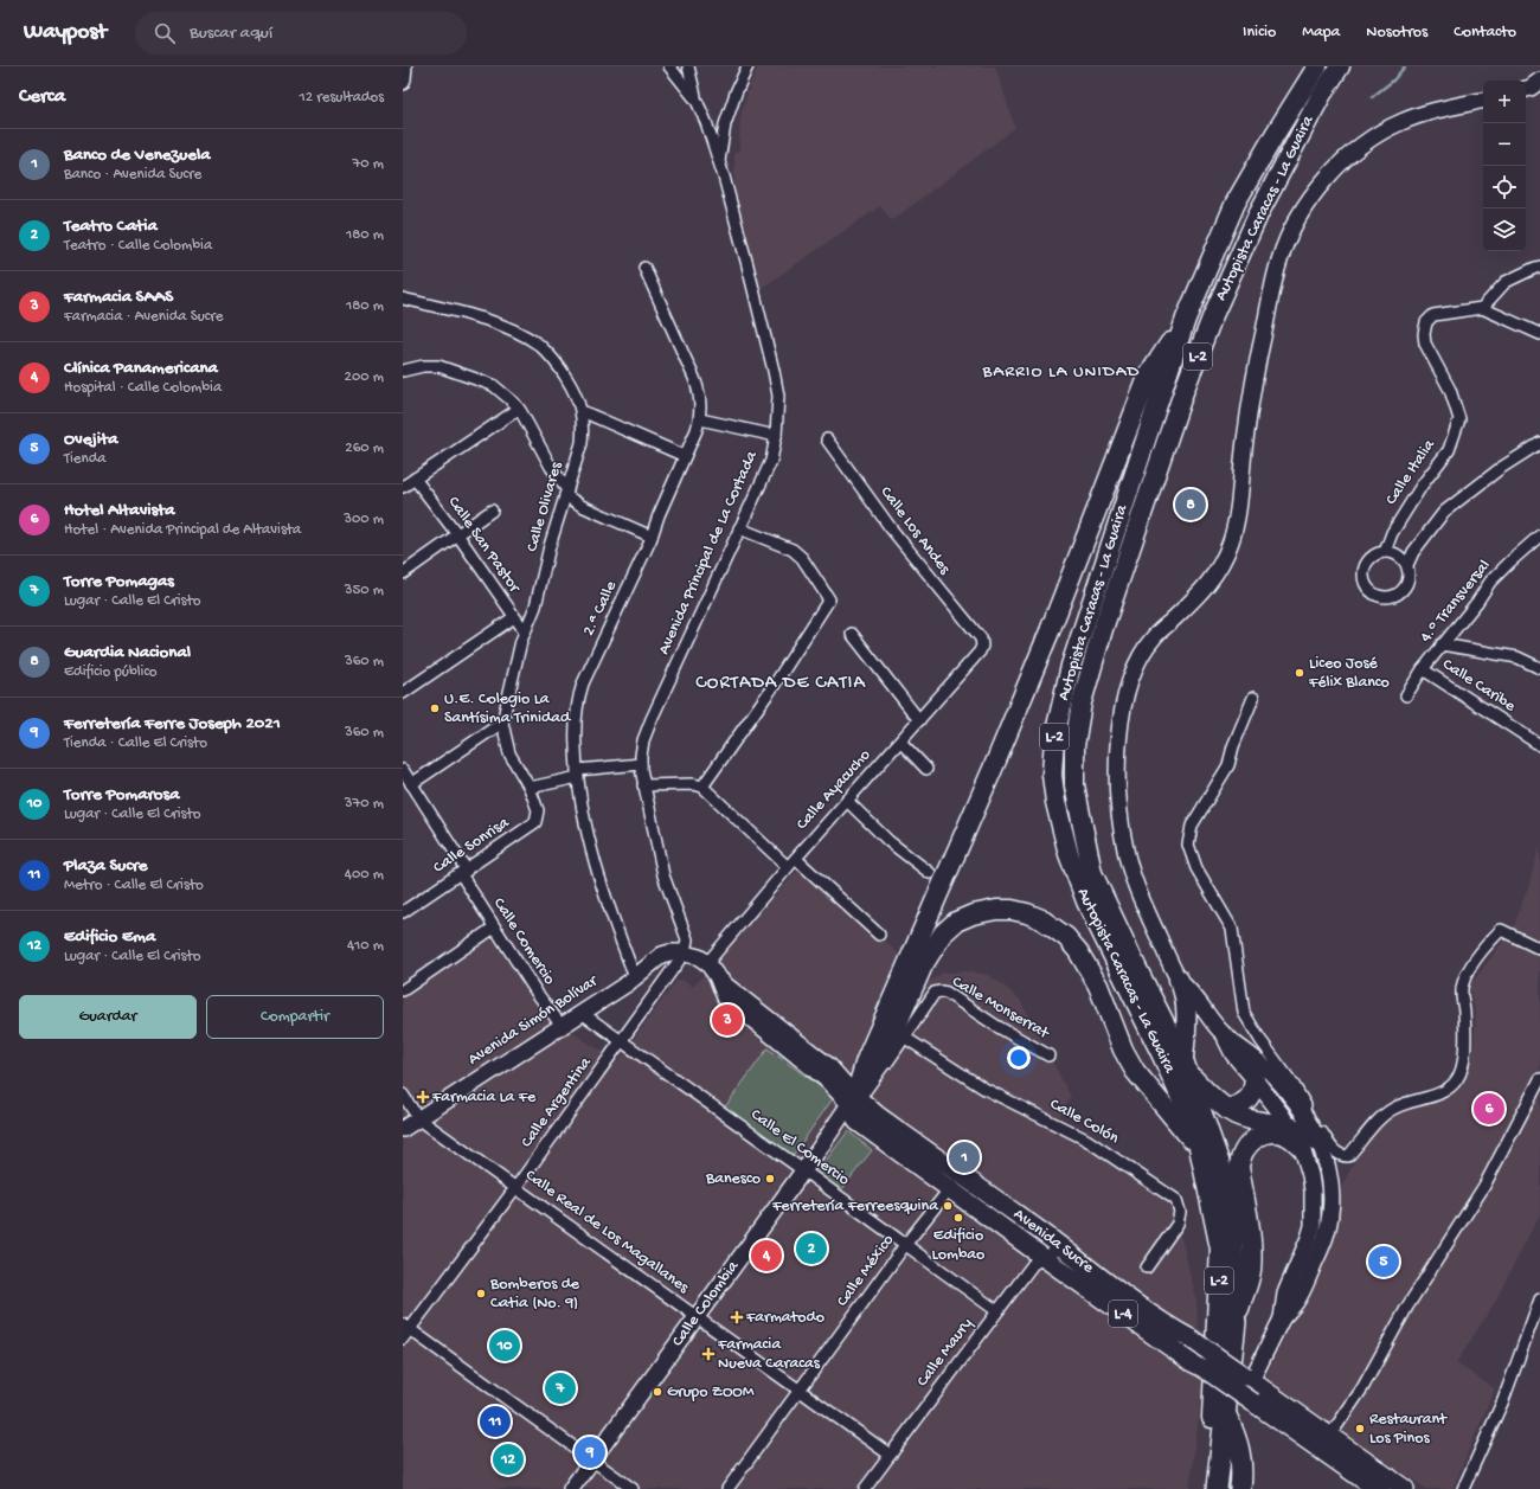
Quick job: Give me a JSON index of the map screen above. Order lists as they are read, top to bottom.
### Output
{
  "streets": {
    "highway": ["Autopista Caracas - La Guaira", "L-2"],
    "main road": [
      "Avenida Simón Bolívar",
      "Avenida Sucre",
      "Calle Colombia",
      "L-4"
    ],
    "street": [
      "Calle Italia",
      "Calle Olivares",
      "Calle Los Andes",
      "Calle San Pastor",
      "Avenida Principal de La Cortada",
      "4.° Transversal",
      "2.ª Calle",
      "Calle Caribe",
      "Calle Ayacucho",
      "Calle Sonrisa",
      "Calle Comercio",
      "Calle Monserrat",
      "Calle Argentina",
      "Calle Colón",
      "Calle El Comercio",
      "Calle Real de Los Magallanes",
      "Calle México",
      "Calle Maury"
    ]
  },
  "crossings": [
    ["Calle Olivares", "Calle San Pastor"],
    ["Calle Olivares", "Calle Sonrisa"],
    ["Calle Los Andes", "Calle Ayacucho"],
    ["Avenida Principal de La Cortada", "Avenida Simón Bolívar"],
    ["Avenida Principal de La Cortada", "Calle Argentina"],
    ["Avenida Principal de La Cortada", "Avenida Sucre"],
    ["4.° Transversal", "Calle Caribe"],
    ["2.ª Calle", "Avenida Simón Bolívar"],
    ["Calle Ayacucho", "Avenida Sucre"],
    ["Calle Sonrisa", "Calle Comercio"],
    ["Calle Comercio", "Avenida Simón Bolívar"],
    ["Calle Monserrat", "Calle Colón"],
    ["Avenida Simón Bolívar", "Calle Argentina"],
    ["Avenida Simón Bolívar", "Calle El Comercio"],
    ["Avenida Simón Bolívar", "Calle Real de Los Magallanes"],
    ["Avenida Simón Bolívar", "Avenida Sucre"],
    ["Calle Argentina", "Calle El Comercio"],
    ["Calle Argentina", "Calle Real de Los Magallanes"],
    ["Calle Argentina", "Avenida Sucre"],
    ["Calle El Comercio", "Calle México"],
    ["Calle El Comercio", "Calle Colombia"],
    ["Calle El Comercio", "Calle Maury"],
    ["Calle Real de Los Magallanes", "Calle México"],
    ["Calle Real de Los Magallanes", "Calle Colombia"],
    ["Calle Real de Los Magallanes", "Calle Maury"],
    ["Avenida Sucre", "Calle México"],
    ["Avenida Sucre", "Calle Colombia"],
    ["Avenida Sucre", "Calle Maury"]
  ],
  "districts": ["BARRIO LA UNIDAD", "CORTADA DE CATIA"],
  "places": {
    "other": [
      "Liceo José Félix Blanco",
      "U.E. Colegio La Santísima Trinidad",
      "Banesco",
      "Ferretería Ferreesquina",
      "Edificio Lombao",
      "Bomberos de Catia (No. 9)",
      "Grupo ZOOM",
      "Restaurant Los Pinos"
    ],
    "health": ["Farmacia La Fe", "Farmatodo", "Farmacia Nueva Caracas"]
  },
  "page": {
    "header": "Waypost",
    "search": "Buscar aquí",
    "nav": [
      "Inicio",
      "Mapa",
      "Nosotros",
      "Contacto"
    ],
    "heading": ["Cerca", "12 resultados"],
    "map_buttons": ["+", "−"],
    "list": [
      {
        "mark": "1",
        "name": "Banco de Venezuela",
        "note": "Banco · Avenida Sucre",
        "value": "70 m"
      },
      {
        "mark": "2",
        "name": "Teatro Catia",
        "note": "Teatro · Calle Colombia",
        "value": "180 m"
      },
      {
        "mark": "3",
        "name": "Farmacia SAAS",
        "note": "Farmacia · Avenida Sucre",
        "value": "180 m"
      },
      {
        "mark": "4",
        "name": "Clínica Panamericana",
        "note": "Hospital · Calle Colombia",
        "value": "200 m"
      },
      {
        "mark": "5",
        "name": "Ovejita",
        "note": "Tienda",
        "value": "260 m"
      },
      {
        "mark": "6",
        "name": "Hotel Altavista",
        "note": "Hotel · Avenida Principal de Altavista",
        "value": "300 m"
      },
      {
        "mark": "7",
        "name": "Torre Pomagas",
        "note": "Lugar · Calle El Cristo",
        "value": "350 m"
      },
      {
        "mark": "8",
        "name": "Guardia Nacional",
        "note": "Edificio público",
        "value": "360 m"
      },
      {
        "mark": "9",
        "name": "Ferretería Ferre Joseph 2021",
        "note": "Tienda · Calle El Cristo",
        "value": "360 m"
      },
      {
        "mark": "10",
        "name": "Torre Pomarosa",
        "note": "Lugar · Calle El Cristo",
        "value": "370 m"
      },
      {
        "mark": "11",
        "name": "Plaza Sucre",
        "note": "Metro · Calle El Cristo",
        "value": "400 m"
      },
      {
        "mark": "12",
        "name": "Edificio Ema",
        "note": "Lugar · Calle El Cristo",
        "value": "410 m"
      }
    ],
    "pins": [
      "8",
      "3",
      "6",
      "1",
      "2",
      "4",
      "5",
      "10",
      "7",
      "11",
      "9",
      "12"
    ],
    "buttons": ["Guardar", "Compartir"]
  }
}
